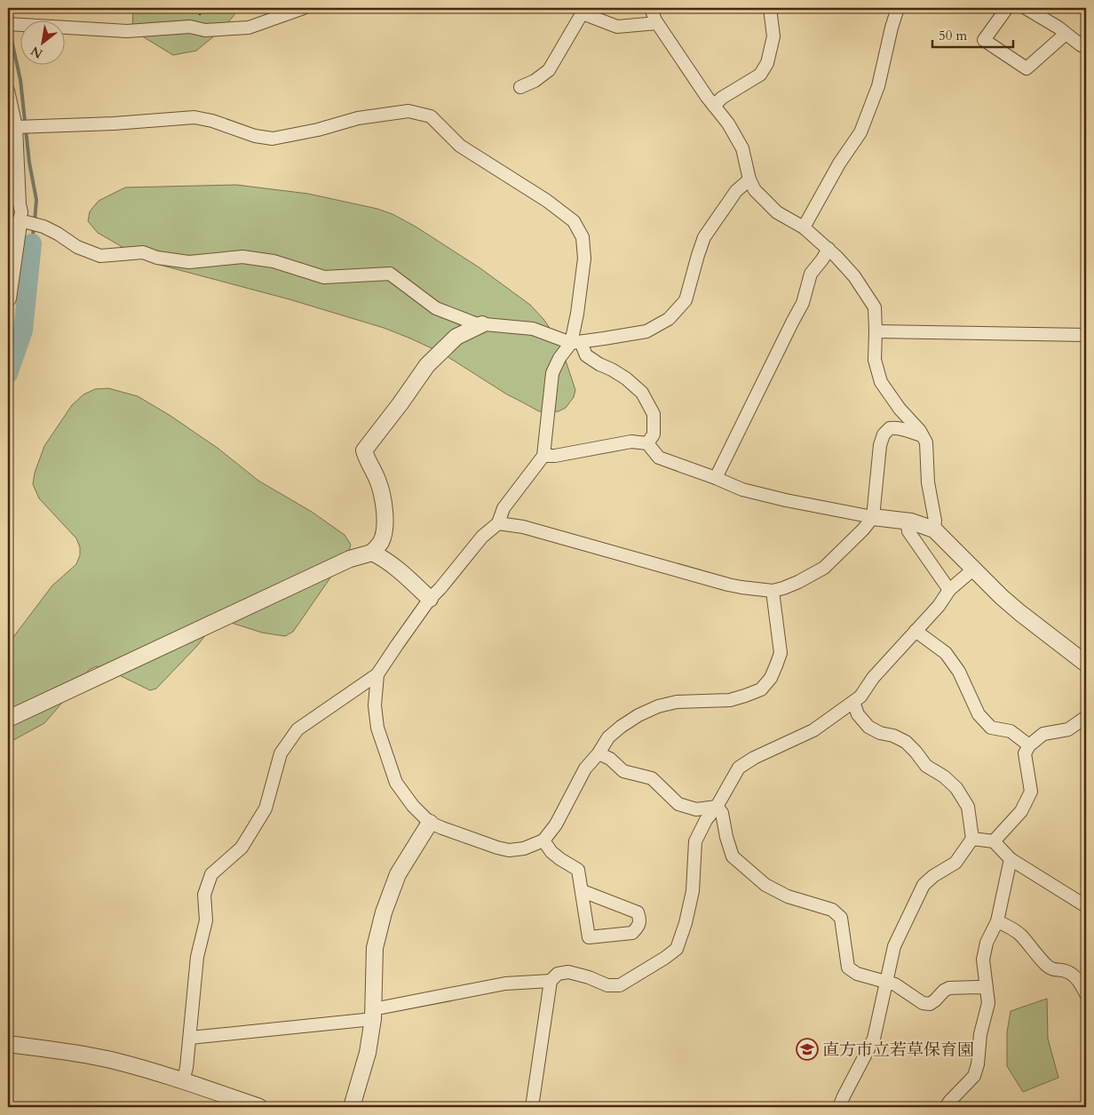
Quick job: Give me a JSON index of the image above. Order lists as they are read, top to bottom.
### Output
{
  "places": {
    "school or university": ["直方市立若草保育園"]
  },
  "scale_bar": "50 m",
  "north": "bottom left"
}
